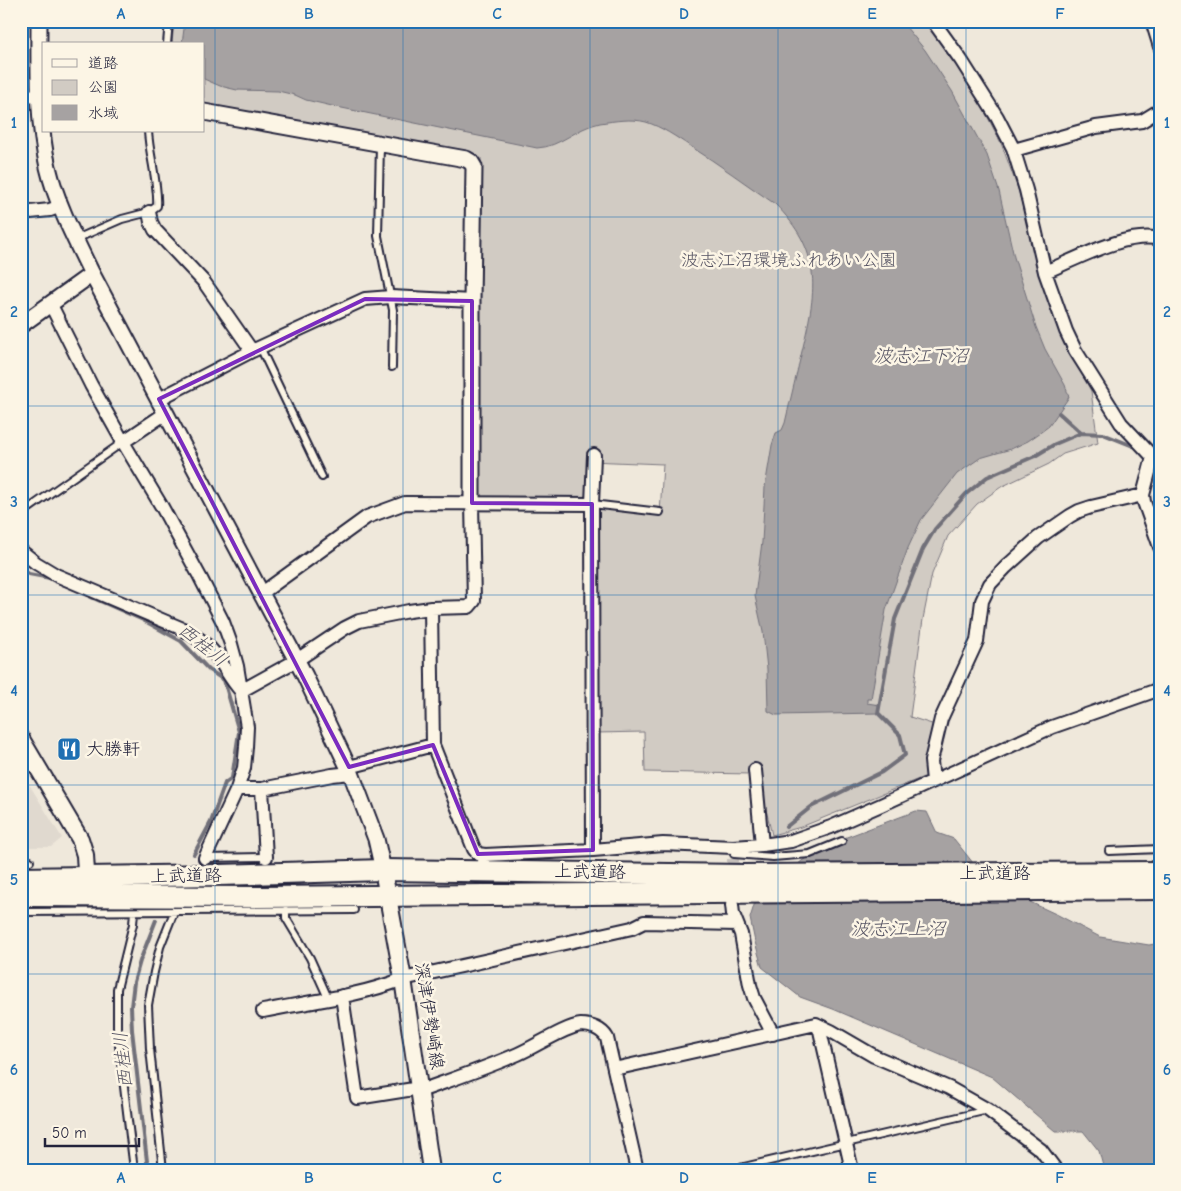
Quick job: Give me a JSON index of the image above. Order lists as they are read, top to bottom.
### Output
{
  "streets": {
    "highway": ["上武道路"],
    "main road": ["深津伊勢崎線"]
  },
  "crossings": [
    ["上武道路", "深津伊勢崎線"]
  ],
  "water": ["波志江下沼", "西桂川", "波志江上沼"],
  "parks": ["波志江沼環境ふれあい公園"],
  "places": {
    "restaurant": ["大勝軒"]
  },
  "legend": ["道路", "公園", "水域"],
  "scale_bar": "50 m",
  "grid": {
    "columns": [
      "A",
      "B",
      "C",
      "D",
      "E",
      "F"
    ],
    "rows": [
      "1",
      "2",
      "3",
      "4",
      "5",
      "6"
    ]
  }
}
